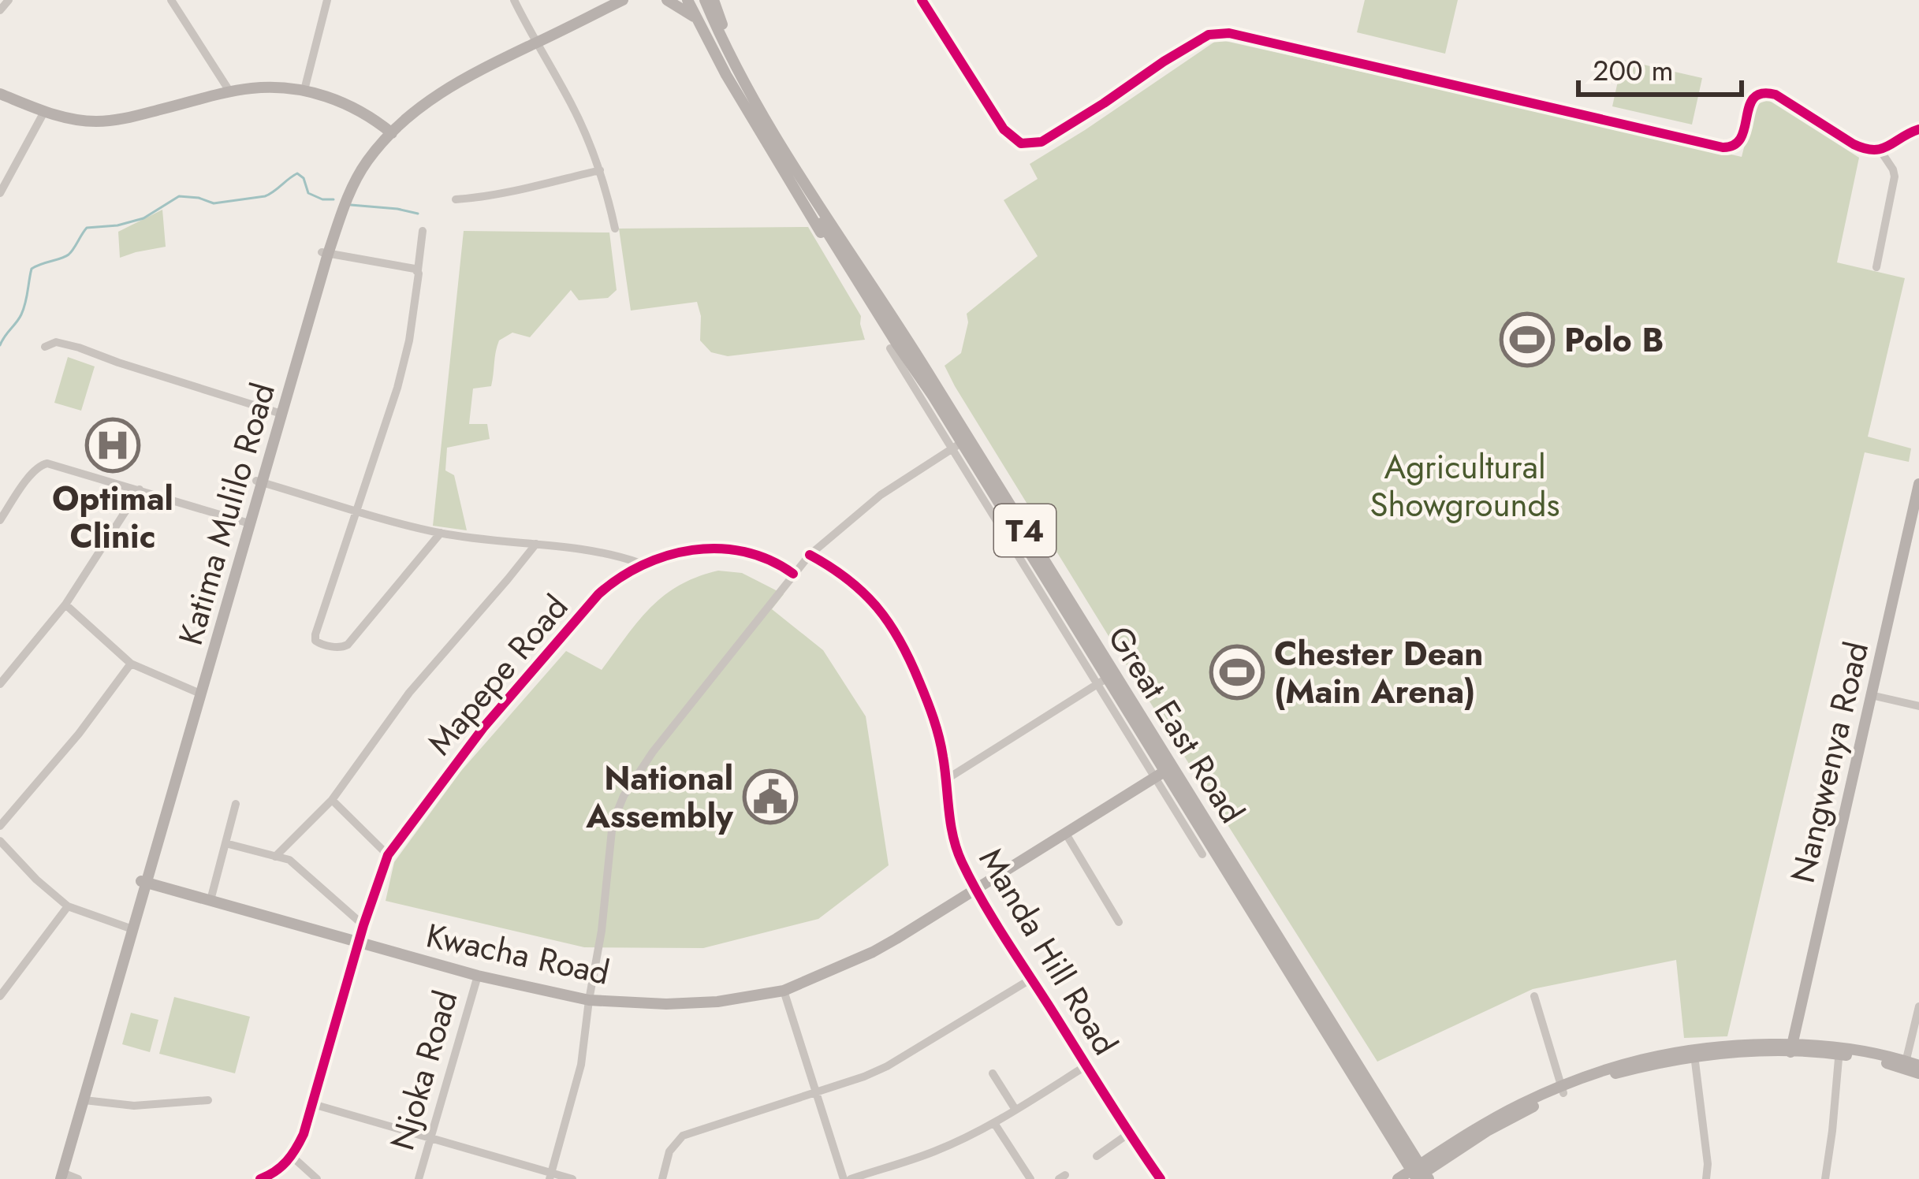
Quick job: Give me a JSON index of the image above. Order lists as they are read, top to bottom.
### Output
{
  "streets": {
    "main road": [
      "Katima Mulilo Road",
      "T4",
      "Great East Road",
      "Nangwenya Road",
      "Kwacha Road"
    ],
    "street": ["Mapepe Road", "Manda Hill Road", "Njoka Road"]
  },
  "crossings": [
    ["Katima Mulilo Road", "Kwacha Road"],
    ["Mapepe Road", "Kwacha Road"],
    ["Great East Road", "Kwacha Road"],
    ["Manda Hill Road", "Kwacha Road"],
    ["Kwacha Road", "Njoka Road"]
  ],
  "parks": ["Agricultural Showgrounds"],
  "places": {
    "sports": ["Polo B", "Chester Dean (Main Arena)"],
    "hospital": ["Optimal Clinic"],
    "public building": ["National Assembly"]
  },
  "scale_bar": "200 m"
}
